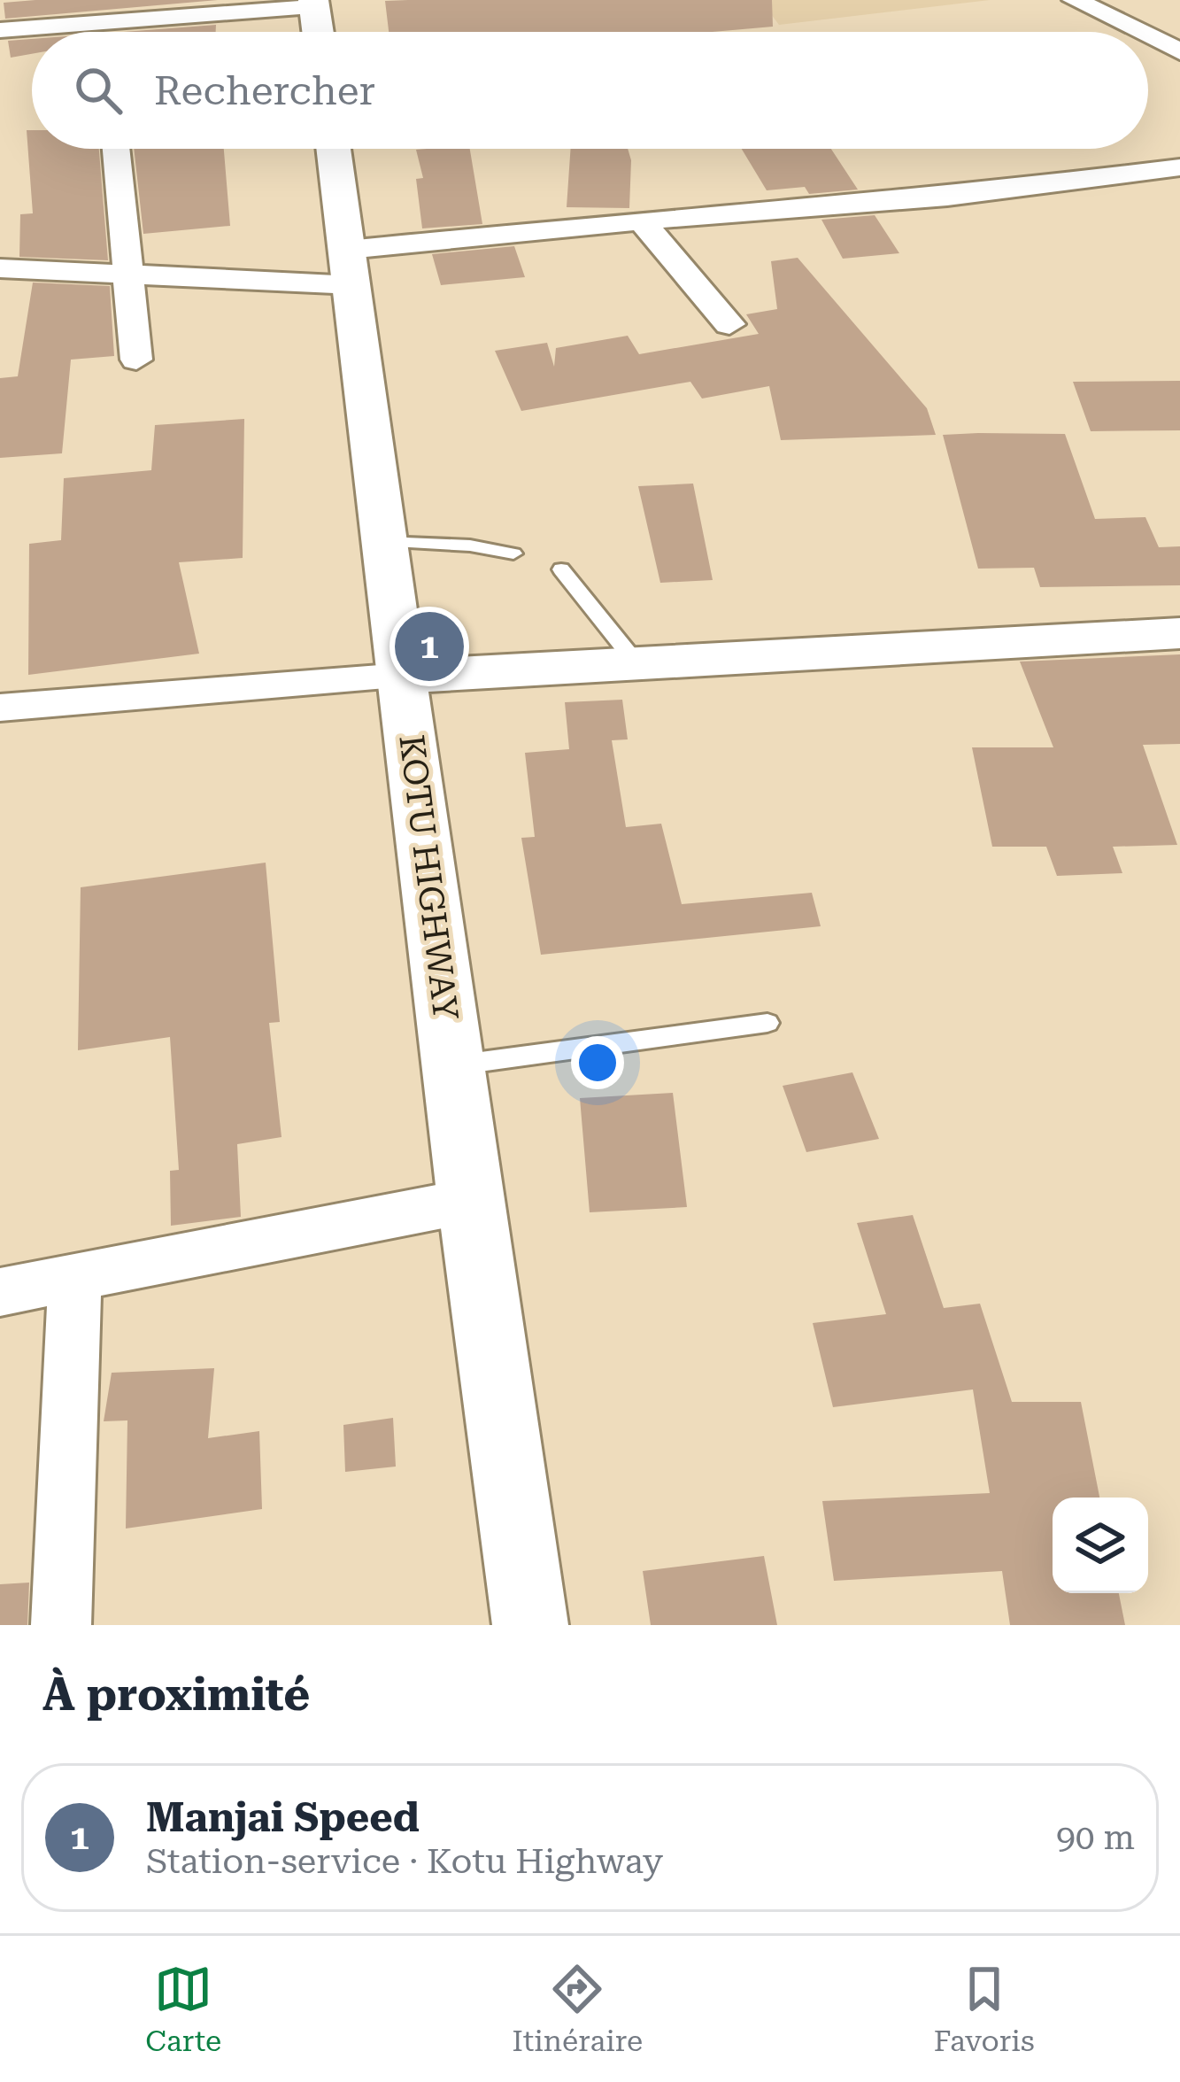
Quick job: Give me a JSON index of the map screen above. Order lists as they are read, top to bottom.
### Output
{
  "streets": {
    "street": ["KOTU HIGHWAY"]
  },
  "page": {
    "search": "Rechercher",
    "pins": "1",
    "heading": "À proximité",
    "list": [
      {
        "mark": "1",
        "name": "Manjai Speed",
        "note": "Station-service · Kotu Highway",
        "value": "90 m"
      }
    ],
    "nav": ["Carte", "Itinéraire", "Favoris"]
  }
}
